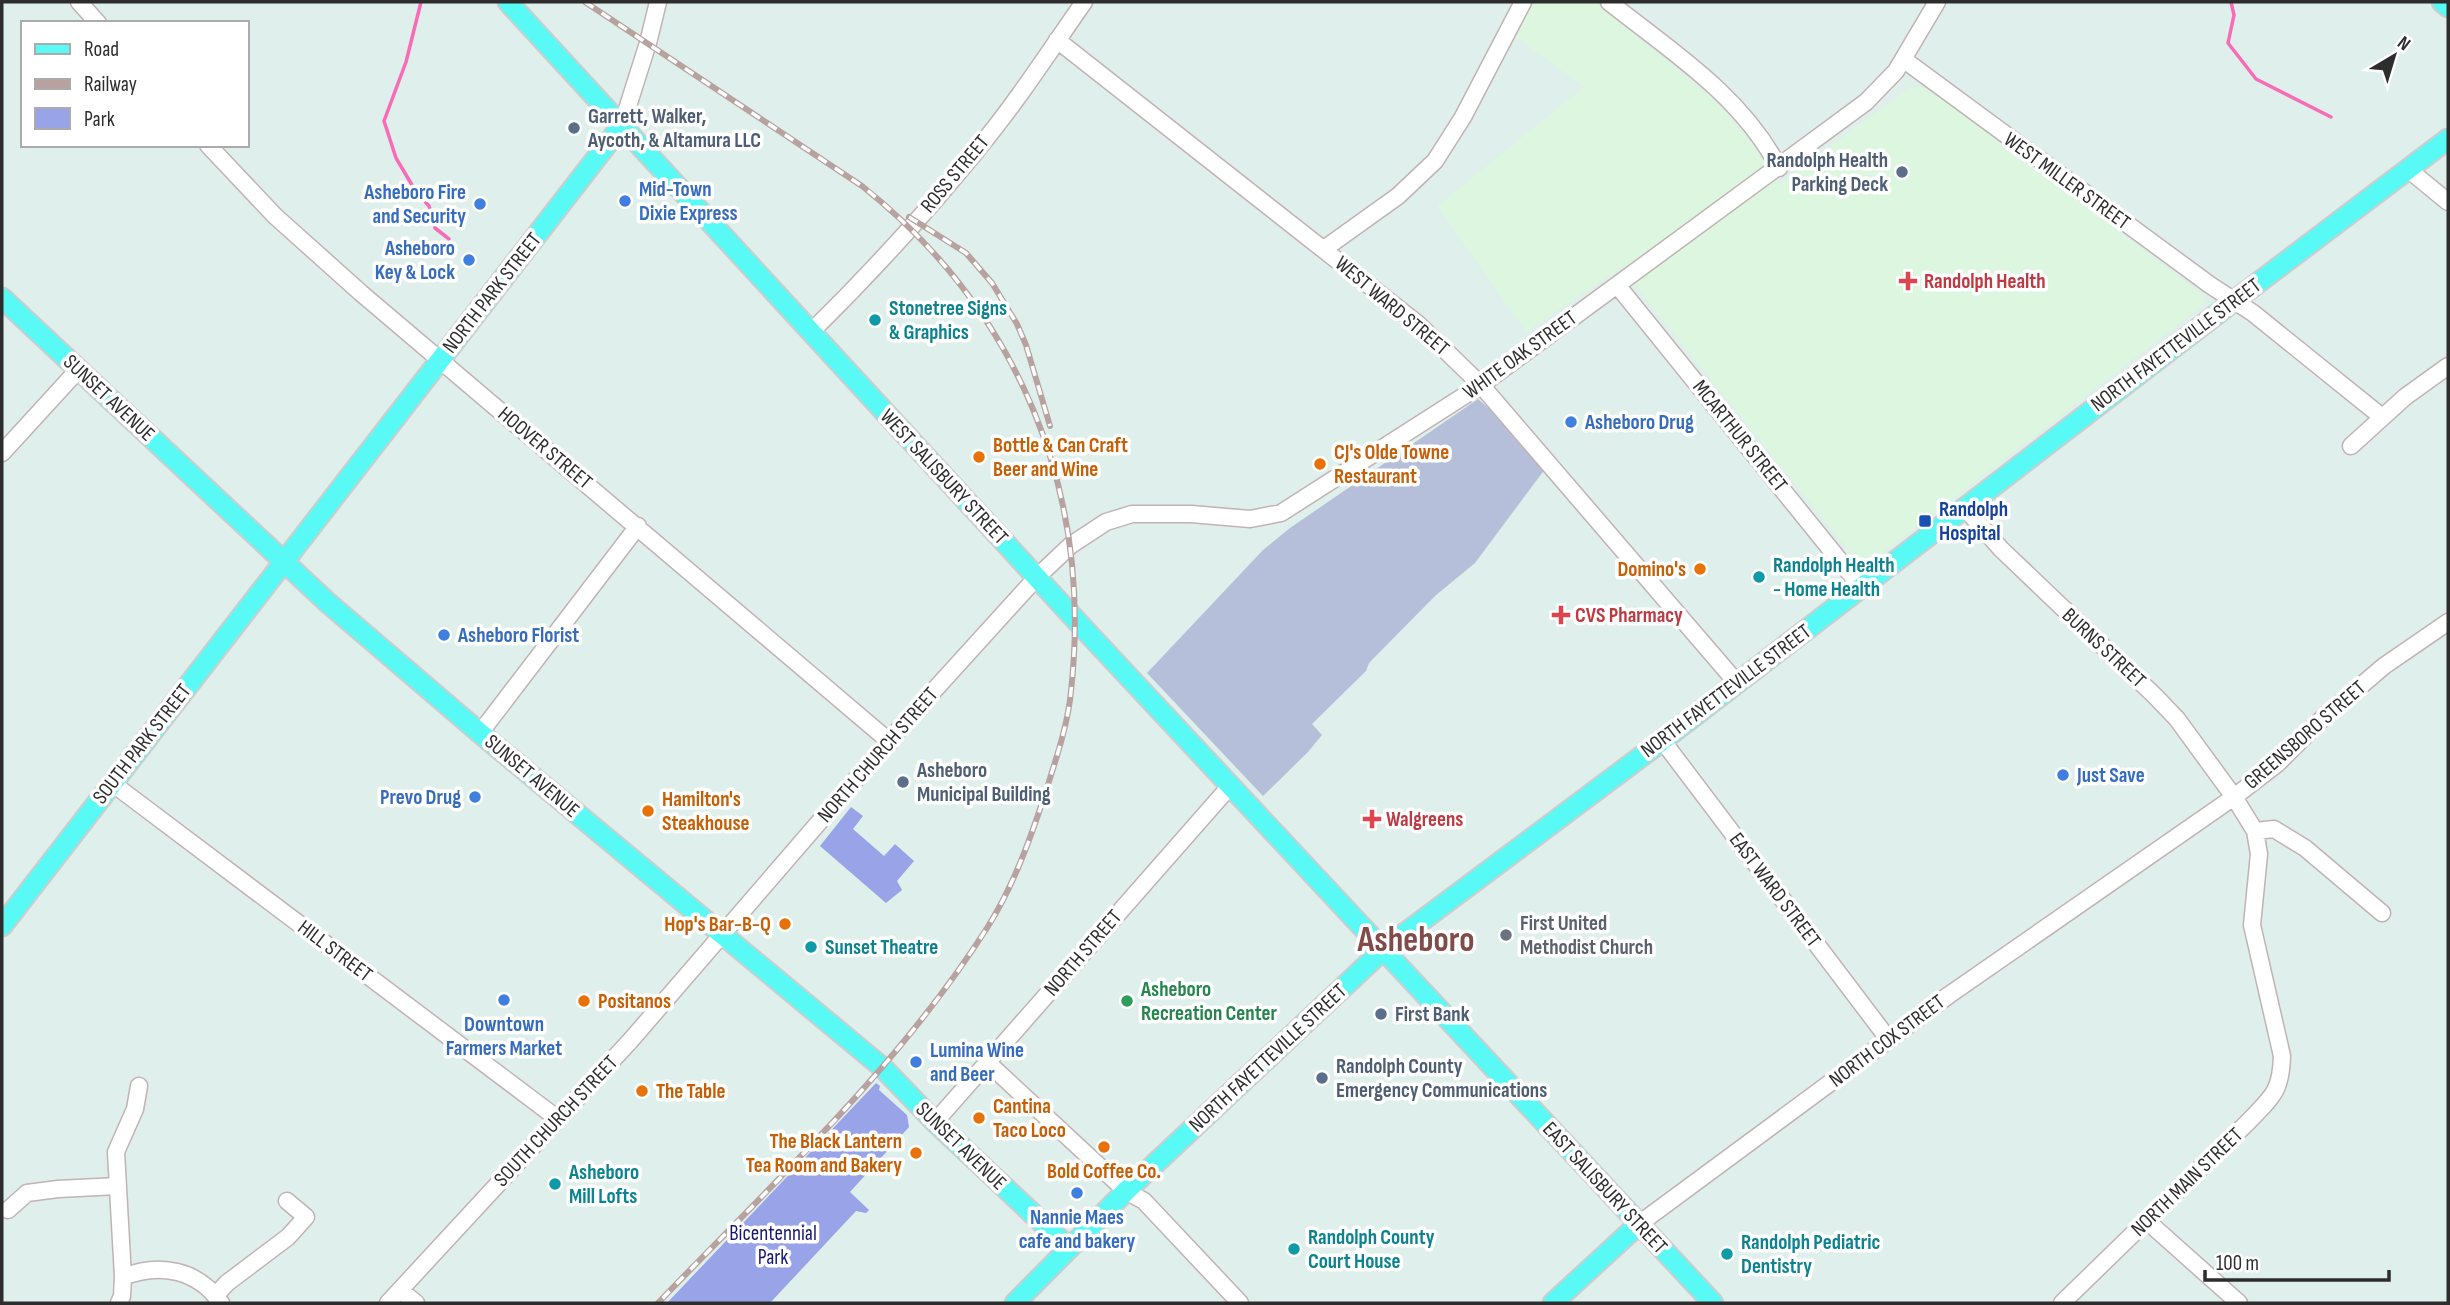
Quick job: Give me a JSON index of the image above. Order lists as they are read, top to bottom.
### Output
{
  "streets": {
    "main road": [
      "NORTH PARK STREET",
      "NORTH FAYETTEVILLE STREET",
      "SUNSET AVENUE",
      "WEST SALISBURY STREET",
      "SOUTH PARK STREET",
      "NORTH COX STREET",
      "EAST SALISBURY STREET"
    ],
    "street": [
      "ROSS STREET",
      "WEST MILLER STREET",
      "WEST WARD STREET",
      "WHITE OAK STREET",
      "MCARTHUR STREET",
      "HOOVER STREET",
      "BURNS STREET",
      "GREENSBORO STREET",
      "NORTH CHURCH STREET",
      "EAST WARD STREET",
      "HILL STREET",
      "NORTH STREET",
      "SOUTH CHURCH STREET",
      "NORTH MAIN STREET"
    ]
  },
  "crossings": [
    ["ROSS STREET", "WEST WARD STREET"],
    ["ROSS STREET", "WEST SALISBURY STREET"],
    ["WEST MILLER STREET", "NORTH FAYETTEVILLE STREET"],
    ["WEST MILLER STREET", "WHITE OAK STREET"],
    ["NORTH PARK STREET", "SUNSET AVENUE"],
    ["NORTH PARK STREET", "HOOVER STREET"],
    ["NORTH PARK STREET", "WEST SALISBURY STREET"],
    ["NORTH PARK STREET", "SOUTH PARK STREET"],
    ["WEST WARD STREET", "NORTH FAYETTEVILLE STREET"],
    ["WEST WARD STREET", "WHITE OAK STREET"],
    ["NORTH FAYETTEVILLE STREET", "SUNSET AVENUE"],
    ["NORTH FAYETTEVILLE STREET", "MCARTHUR STREET"],
    ["NORTH FAYETTEVILLE STREET", "WEST SALISBURY STREET"],
    ["NORTH FAYETTEVILLE STREET", "BURNS STREET"],
    ["NORTH FAYETTEVILLE STREET", "EAST WARD STREET"],
    ["NORTH FAYETTEVILLE STREET", "EAST SALISBURY STREET"],
    ["WHITE OAK STREET", "MCARTHUR STREET"],
    ["WHITE OAK STREET", "WEST SALISBURY STREET"],
    ["WHITE OAK STREET", "NORTH CHURCH STREET"],
    ["SUNSET AVENUE", "SOUTH PARK STREET"],
    ["SUNSET AVENUE", "NORTH CHURCH STREET"],
    ["SUNSET AVENUE", "NORTH STREET"],
    ["SUNSET AVENUE", "SOUTH CHURCH STREET"],
    ["HOOVER STREET", "NORTH CHURCH STREET"],
    ["WEST SALISBURY STREET", "NORTH CHURCH STREET"],
    ["WEST SALISBURY STREET", "NORTH STREET"],
    ["WEST SALISBURY STREET", "EAST SALISBURY STREET"],
    ["BURNS STREET", "GREENSBORO STREET"],
    ["BURNS STREET", "NORTH COX STREET"],
    ["GREENSBORO STREET", "NORTH COX STREET"],
    ["GREENSBORO STREET", "NORTH MAIN STREET"],
    ["SOUTH PARK STREET", "HILL STREET"],
    ["NORTH CHURCH STREET", "SOUTH CHURCH STREET"],
    ["EAST WARD STREET", "NORTH COX STREET"],
    ["HILL STREET", "SOUTH CHURCH STREET"],
    ["NORTH COX STREET", "EAST SALISBURY STREET"]
  ],
  "districts": ["Asheboro"],
  "parks": ["Bicentennial Park"],
  "places": {
    "other": [
      "Garrett, Walker, Aycoth, & Altamura LLC",
      "Randolph Health Parking Deck",
      "Mid-Town Dixie Express",
      "Asheboro Fire and Security",
      "Asheboro Key & Lock",
      "Stonetree Signs & Graphics",
      "Asheboro Drug",
      "Bottle & Can Craft Beer and Wine",
      "CJ's Olde Towne Restaurant",
      "Domino's",
      "Randolph Health - Home Health",
      "Asheboro Florist",
      "Just Save",
      "Asheboro Municipal Building",
      "Prevo Drug",
      "Hamilton's Steakhouse",
      "Hop's Bar-B-Q",
      "First United Methodist Church",
      "Sunset Theatre",
      "Downtown Farmers Market",
      "Positanos",
      "Asheboro Recreation Center",
      "First Bank",
      "Lumina Wine and Beer",
      "Randolph County Emergency Communications",
      "The Table",
      "Cantina Taco Loco",
      "Bold Coffee Co.",
      "The Black Lantern Tea Room and Bakery",
      "Asheboro Mill Lofts",
      "Nannie Maes cafe and bakery",
      "Randolph County Court House",
      "Randolph Pediatric Dentistry"
    ],
    "health": ["Randolph Health", "CVS Pharmacy", "Walgreens"],
    "transit": ["Randolph Hospital"]
  },
  "legend": ["Road", "Railway", "Park"],
  "scale_bar": "100 m",
  "north": "top right"
}
